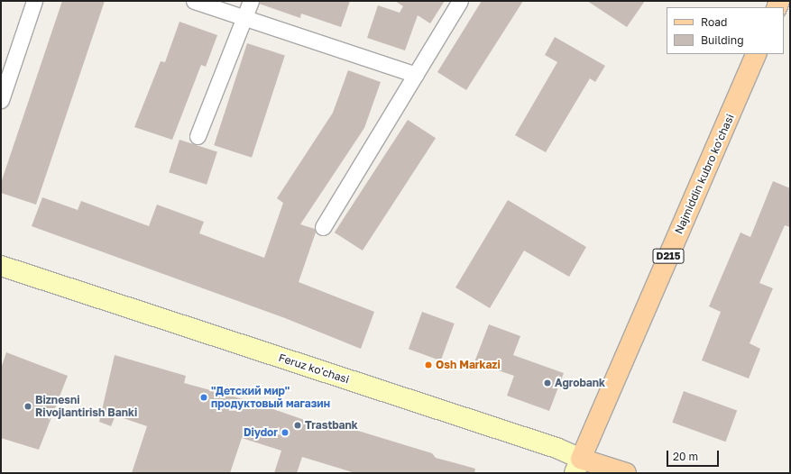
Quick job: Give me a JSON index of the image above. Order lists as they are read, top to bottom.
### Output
{
  "streets": {
    "main road": ["Najmiddin kubro ko'chasi", "D215", "Feruz ko'chasi"]
  },
  "crossings": [
    ["Najmiddin kubro ko'chasi", "Feruz ko'chasi"]
  ],
  "places": [
    "Osh Markazi",
    "Agrobank",
    "\"Детский мир\" продуктовый магазин",
    "Biznesni Rivojlantirish Banki",
    "Trastbank",
    "Diydor"
  ],
  "legend": ["Road", "Building"],
  "scale_bar": "20 m"
}
